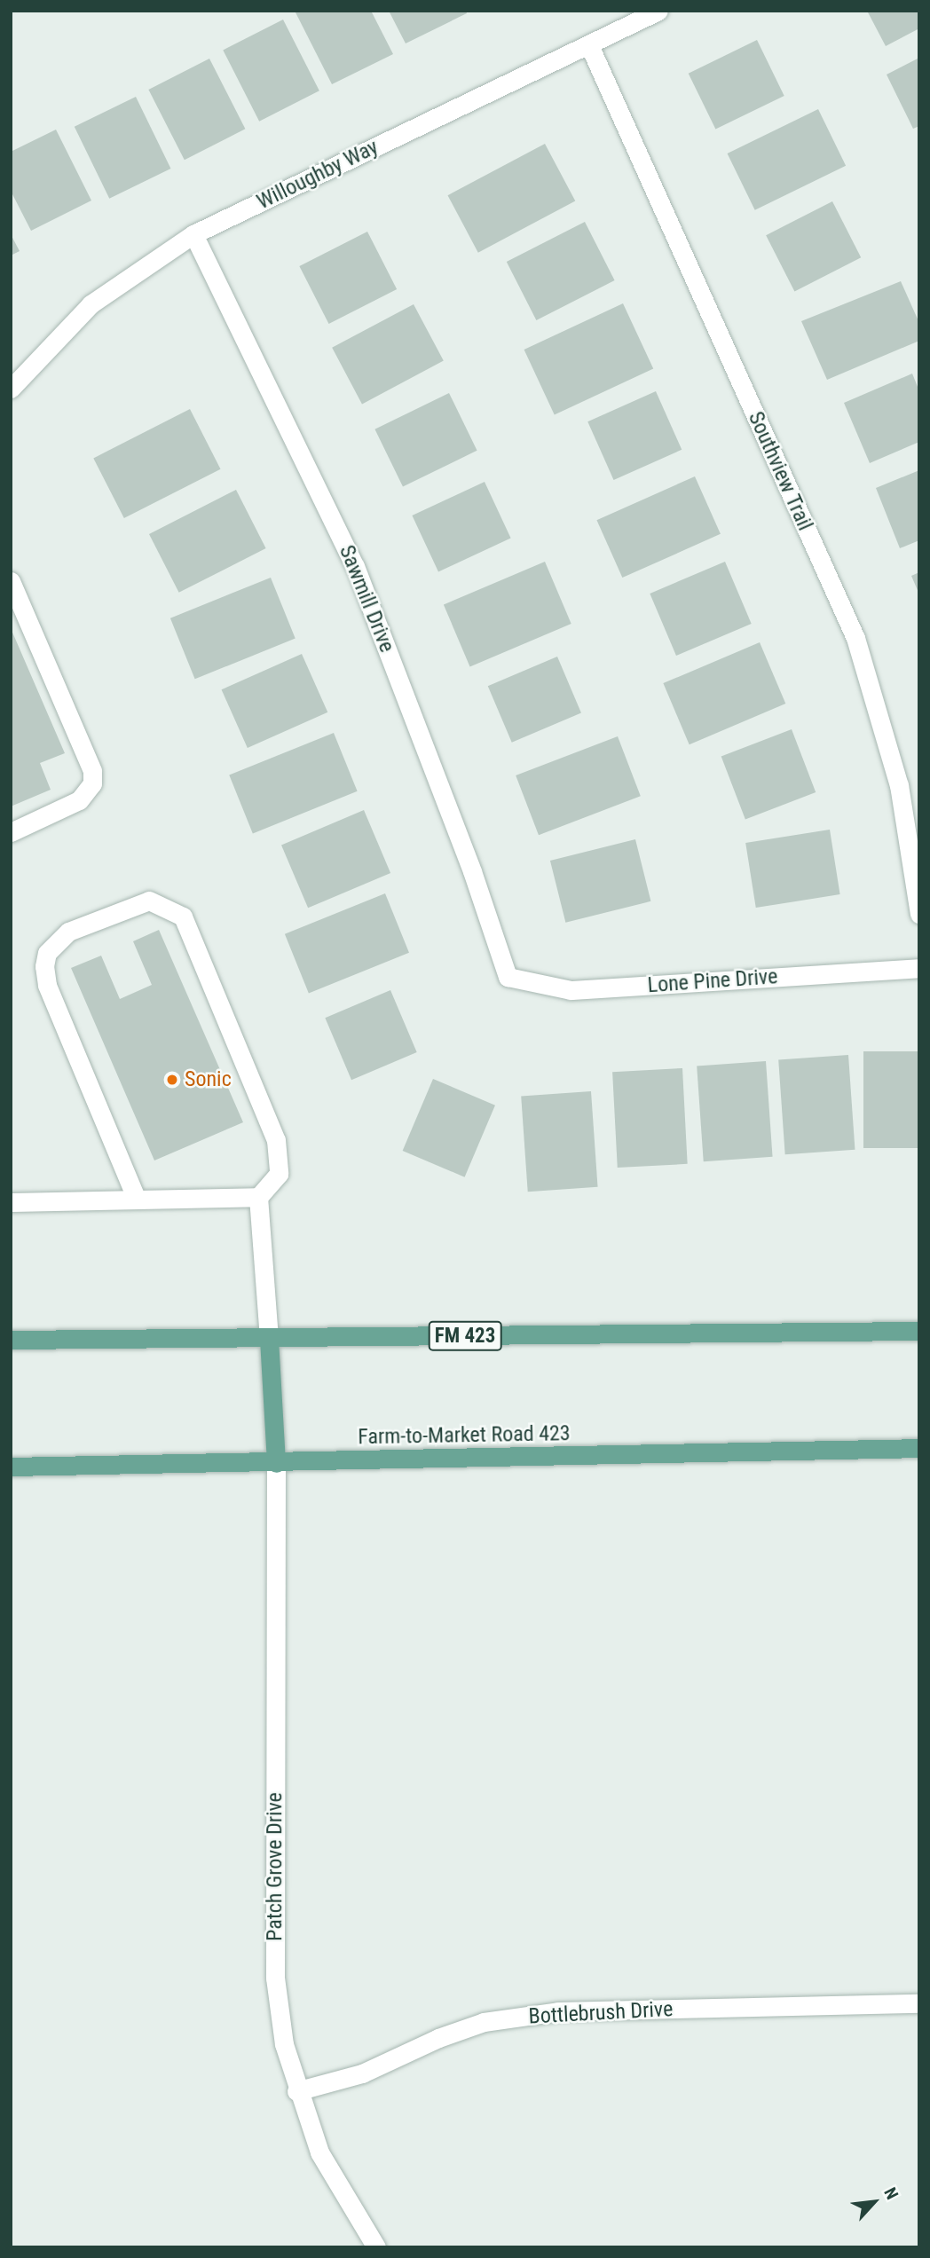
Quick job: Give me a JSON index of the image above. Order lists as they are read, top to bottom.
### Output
{
  "streets": {
    "main road": ["FM 423", "Farm-to-Market Road 423"],
    "street": [
      "Willoughby Way",
      "Southview Trail",
      "Sawmill Drive",
      "Lone Pine Drive",
      "Patch Grove Drive",
      "Bottlebrush Drive"
    ]
  },
  "crossings": [
    ["Willoughby Way", "Southview Trail"],
    ["Willoughby Way", "Sawmill Drive"],
    ["Sawmill Drive", "Lone Pine Drive"],
    ["Farm-to-Market Road 423", "Patch Grove Drive"],
    ["Patch Grove Drive", "Bottlebrush Drive"]
  ],
  "places": ["Sonic"],
  "north": "top right"
}
